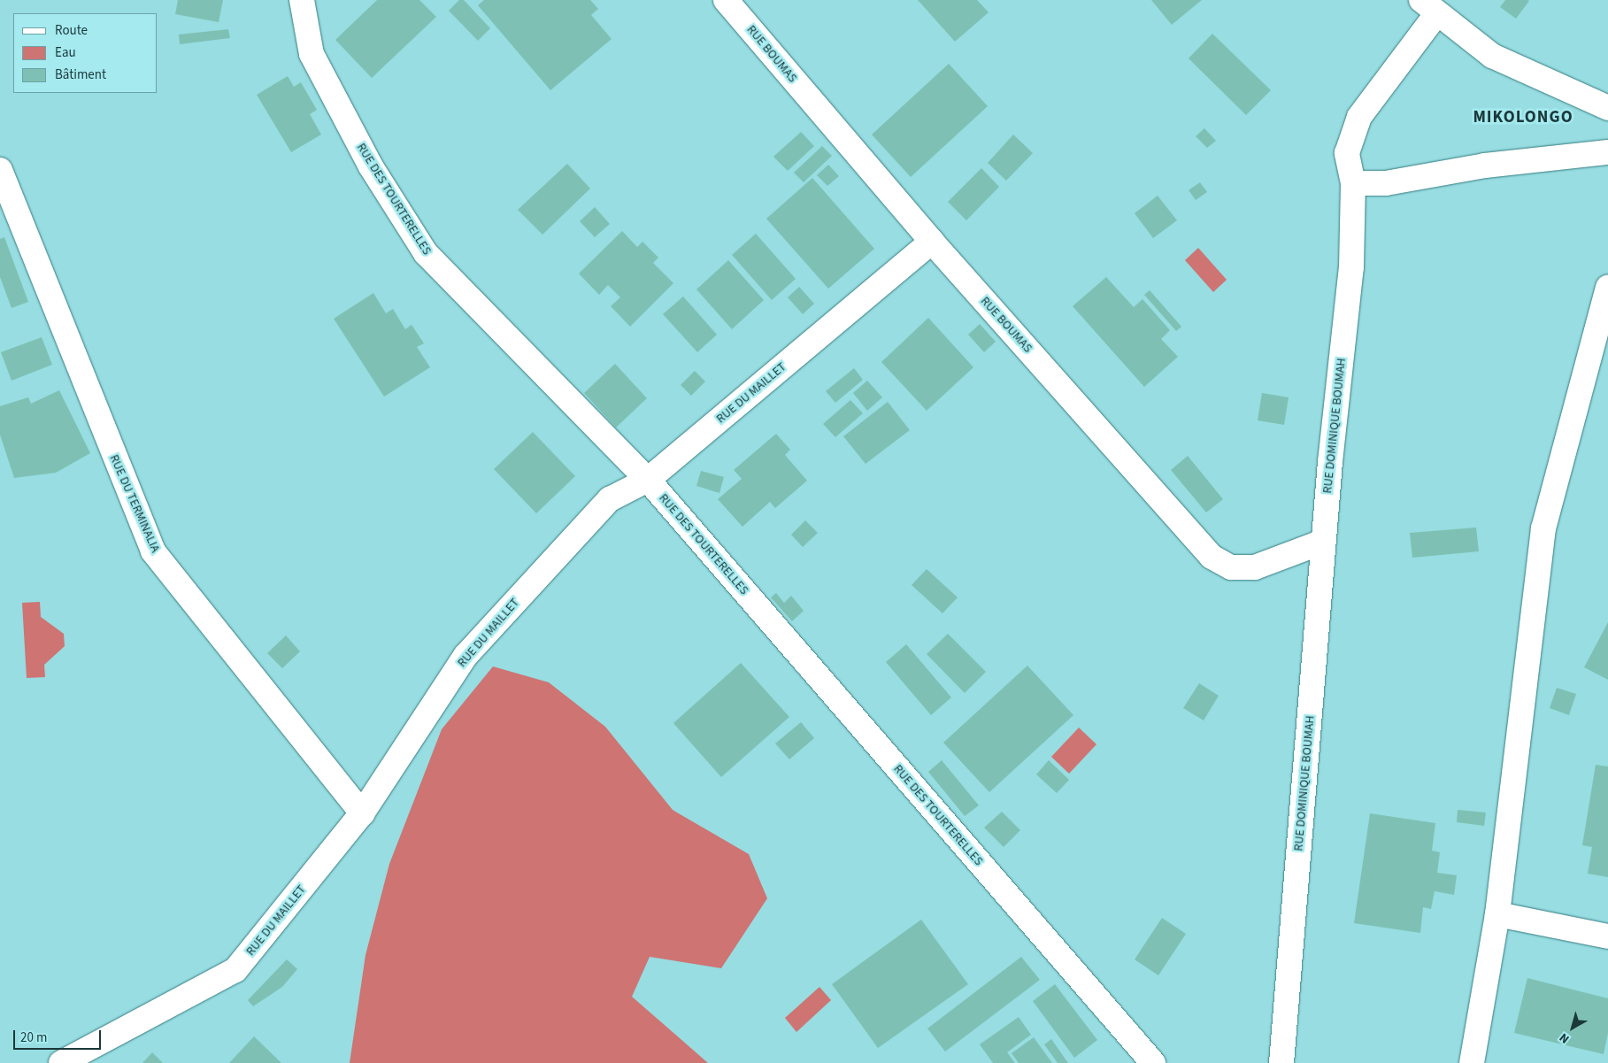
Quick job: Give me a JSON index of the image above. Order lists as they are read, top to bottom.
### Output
{
  "streets": {
    "street": [
      "RUE BOUMAS",
      "RUE DES TOURTERELLES",
      "RUE DU MAILLET",
      "RUE DOMINIQUE BOUMAH",
      "RUE DU TERMINALIA"
    ]
  },
  "crossings": [
    ["RUE BOUMAS", "RUE DU MAILLET"],
    ["RUE BOUMAS", "RUE DOMINIQUE BOUMAH"],
    ["RUE DES TOURTERELLES", "RUE DU MAILLET"],
    ["RUE DU MAILLET", "RUE DU TERMINALIA"]
  ],
  "districts": ["MIKOLONGO"],
  "legend": ["Route", "Eau", "Bâtiment"],
  "scale_bar": "20 m",
  "north": "bottom left"
}
